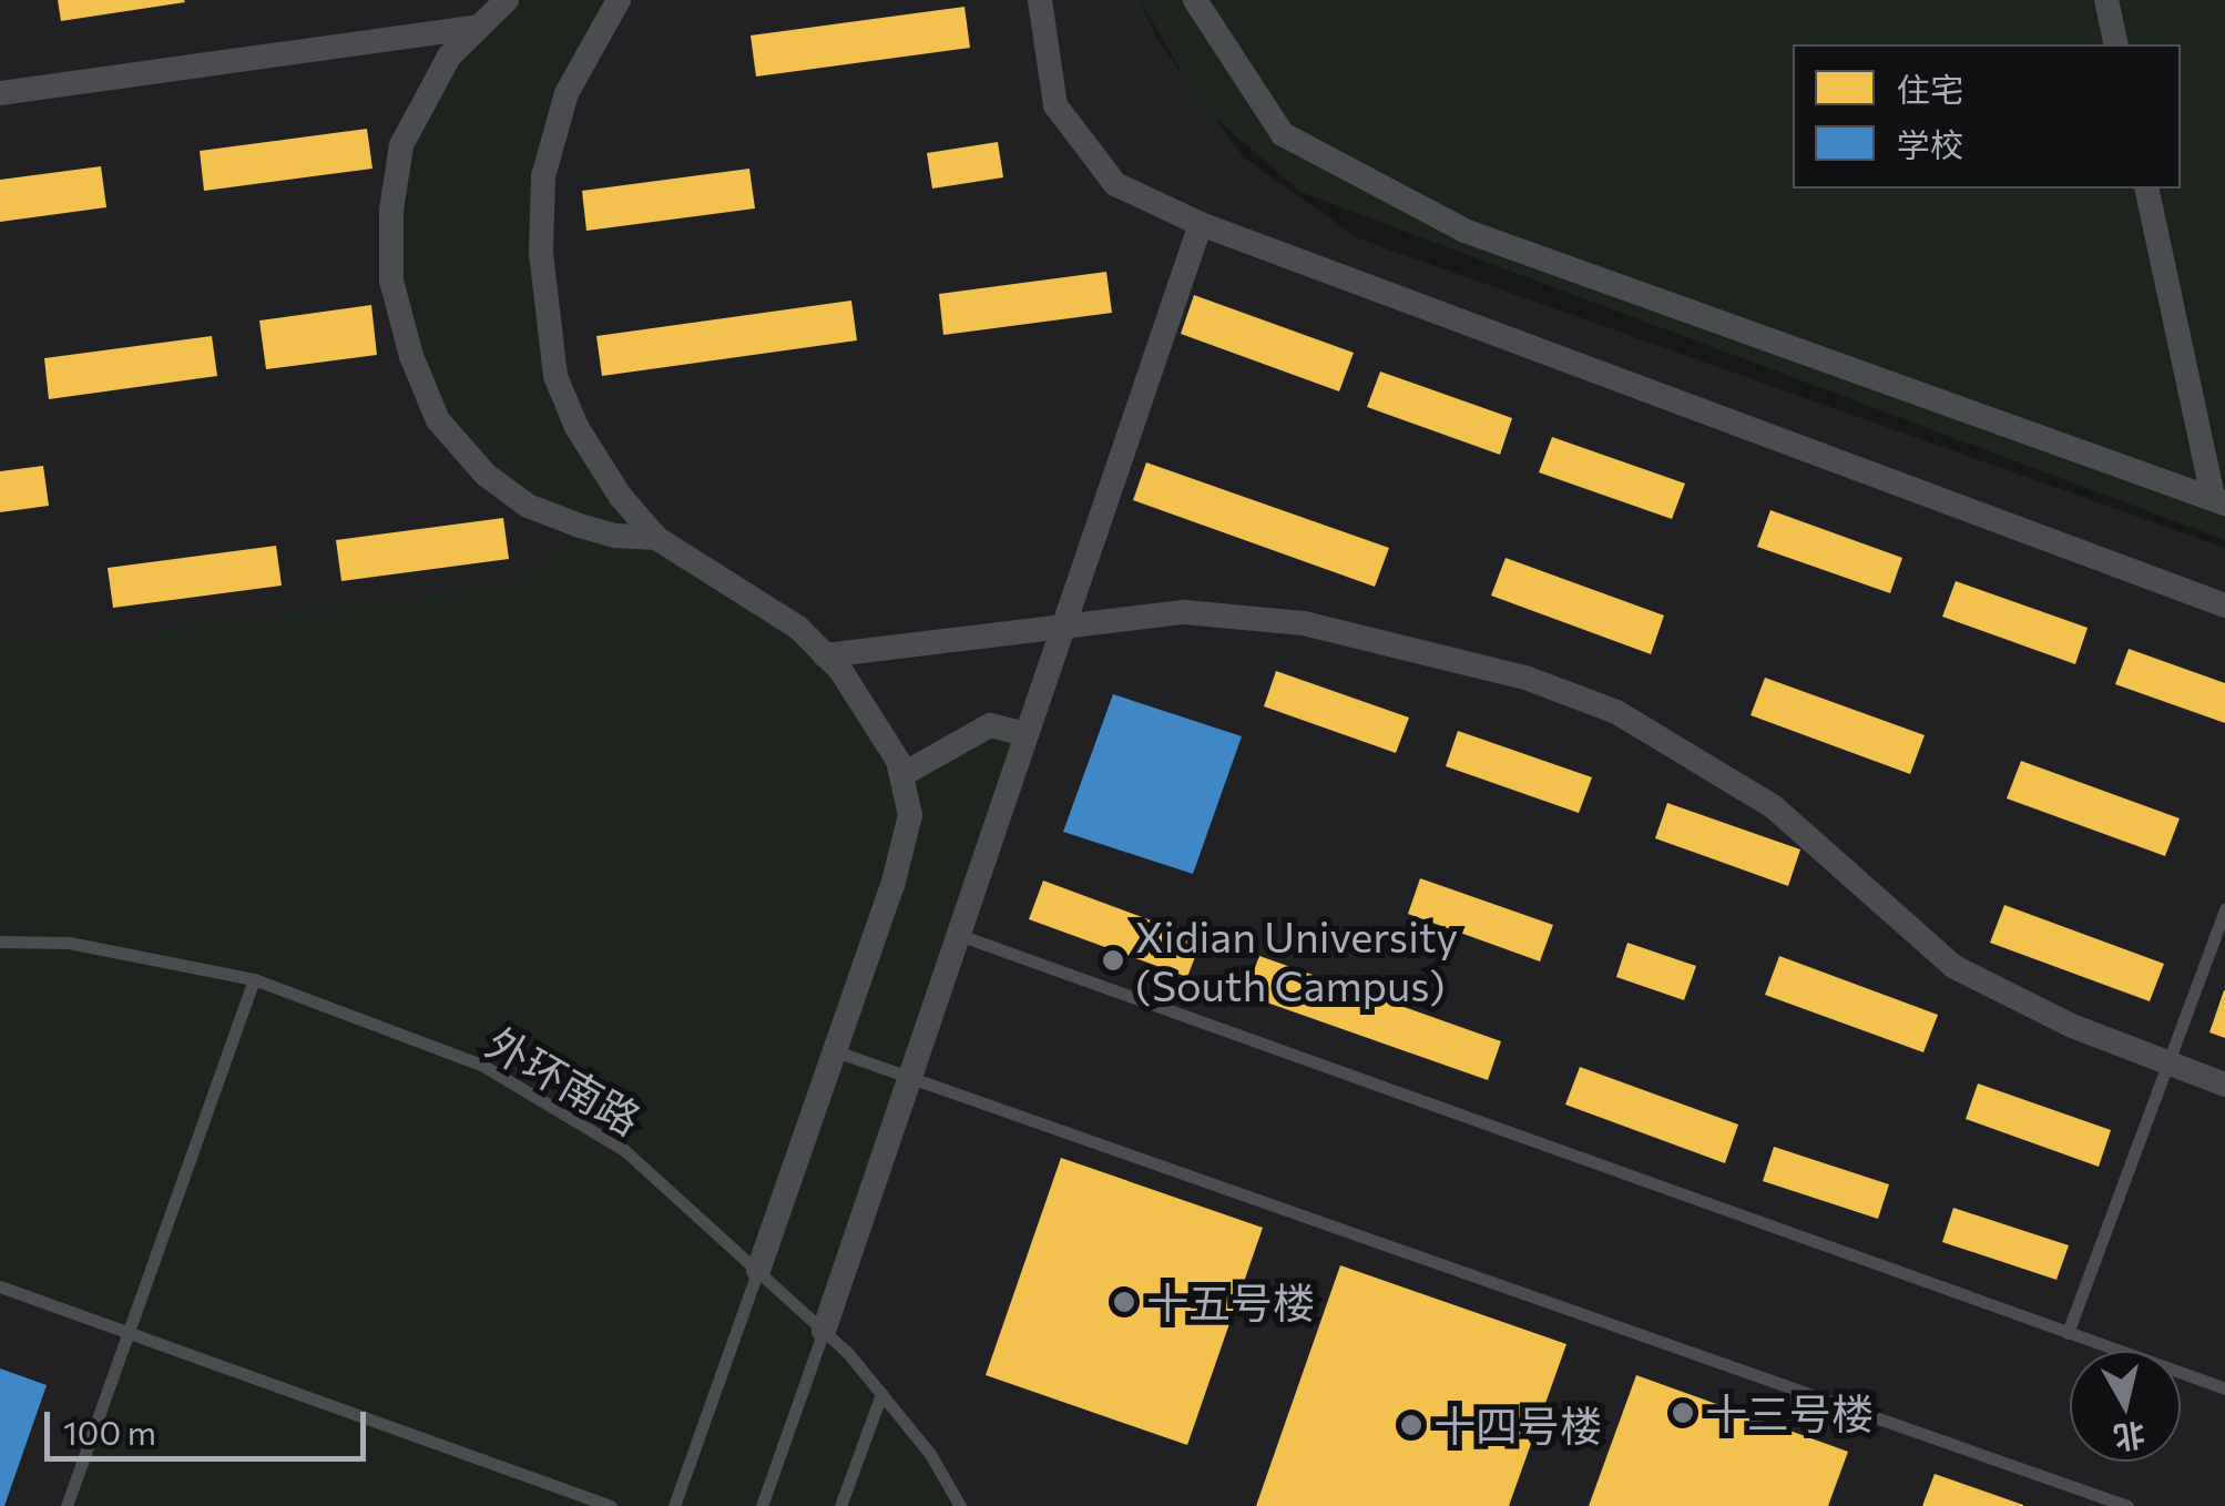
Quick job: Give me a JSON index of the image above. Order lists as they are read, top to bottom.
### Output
{
  "streets": {
    "lane": ["外环南路"]
  },
  "places": [
    "Xidian University (South Campus)",
    "十五号楼",
    "十三号楼",
    "十四号楼"
  ],
  "legend": ["住宅", "学校"],
  "scale_bar": "100 m",
  "north": "bottom"
}
